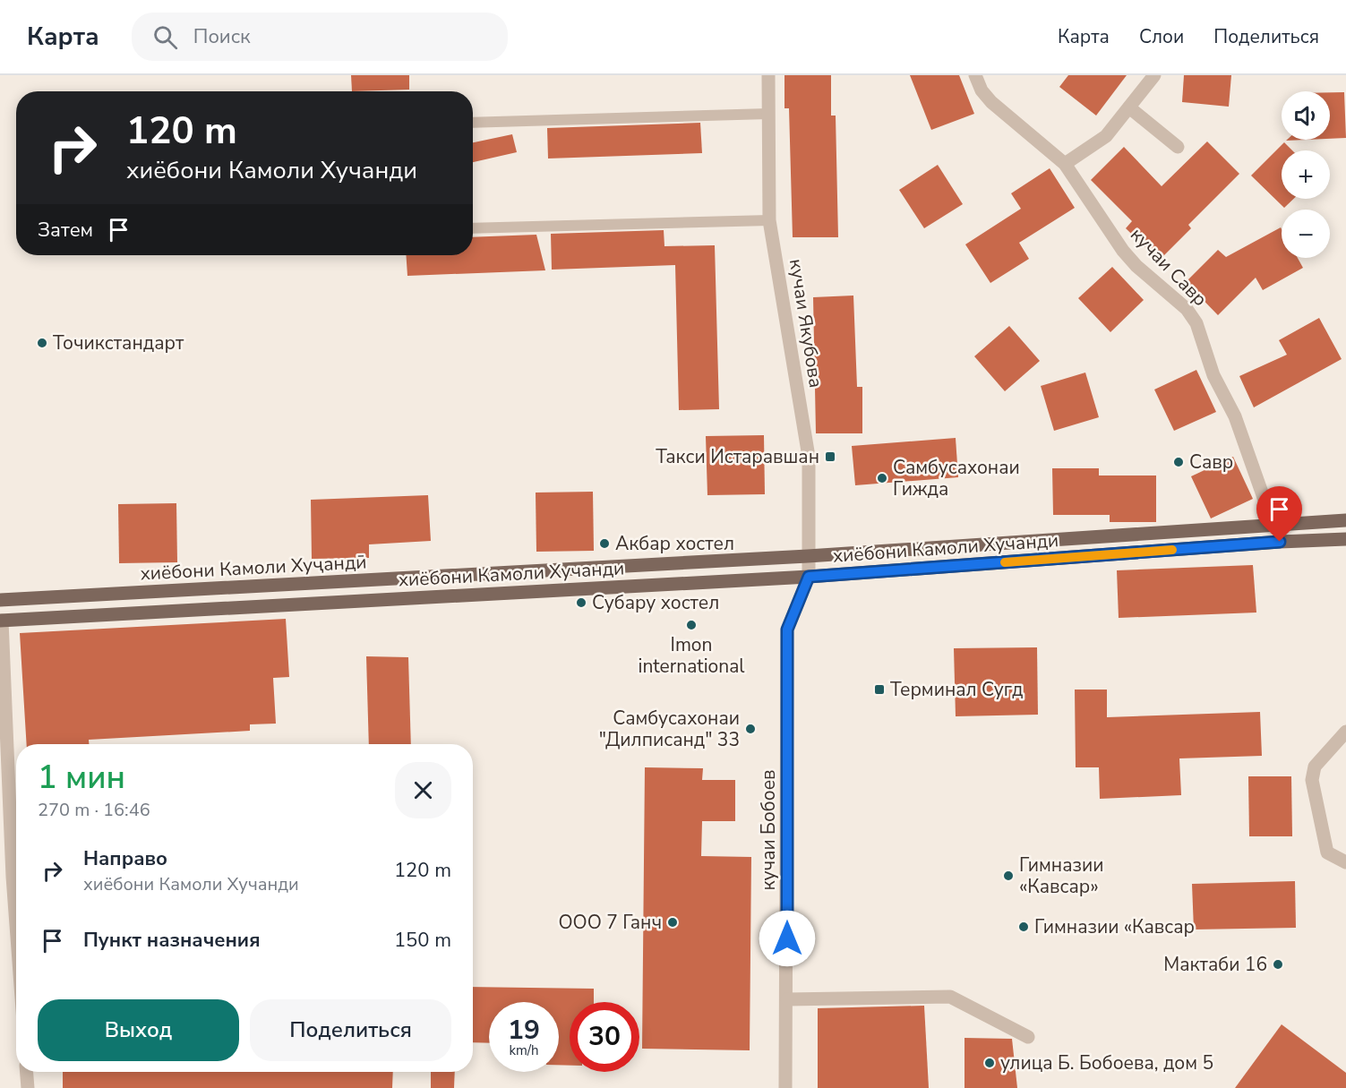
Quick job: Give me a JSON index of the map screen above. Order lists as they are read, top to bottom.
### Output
{
  "streets": {
    "main road": ["хиёбони Камоли Хучанди", "хиёбони Камоли Хуҷандӣ"],
    "street": ["кучаи Савр", "кучаи Якубова", "кучаи Бобоев"]
  },
  "crossings": [
    ["кучаи Савр", "хиёбони Камоли Хуҷандӣ"],
    ["кучаи Якубова", "хиёбони Камоли Хучанди"],
    ["кучаи Якубова", "хиёбони Камоли Хуҷандӣ"],
    ["кучаи Якубова", "кучаи Бобоев"],
    ["хиёбони Камоли Хучанди", "кучаи Бобоев"]
  ],
  "places": {
    "other": [
      "Точикстандарт",
      "Савр",
      "Самбусахонаи Гижда",
      "Акбар хостел",
      "Субару хостел",
      "Imon international",
      "Самбусахонаи \"Дилписанд\" 33",
      "Гимназии «Кавсар»",
      "ООО 7 Ганч",
      "Гимназии «Кавсар",
      "Мактаби 16",
      "улица Б. Бобоева, дом 5"
    ],
    "transit": ["Такси Истаравшан", "Терминал Сугд"]
  },
  "page": {
    "header": "Карта",
    "search": "Поиск",
    "nav": ["Карта", "Слои", "Поделиться"],
    "map_buttons": ["+", "−"],
    "turn": ["120 m", "хиёбони Камоли Хучанди"],
    "then": "Затем",
    "heading": ["1 мин", "270 m · 16:46"],
    "list": [
      {
        "name": "Направо",
        "note": "хиёбони Камоли Хучанди",
        "value": "120 m"
      },
      {
        "name": "Пункт назначения",
        "value": "150 m"
      }
    ],
    "buttons": ["Выход", "Поделиться"],
    "speed": "19 km/h",
    "limit": "30"
  }
}
